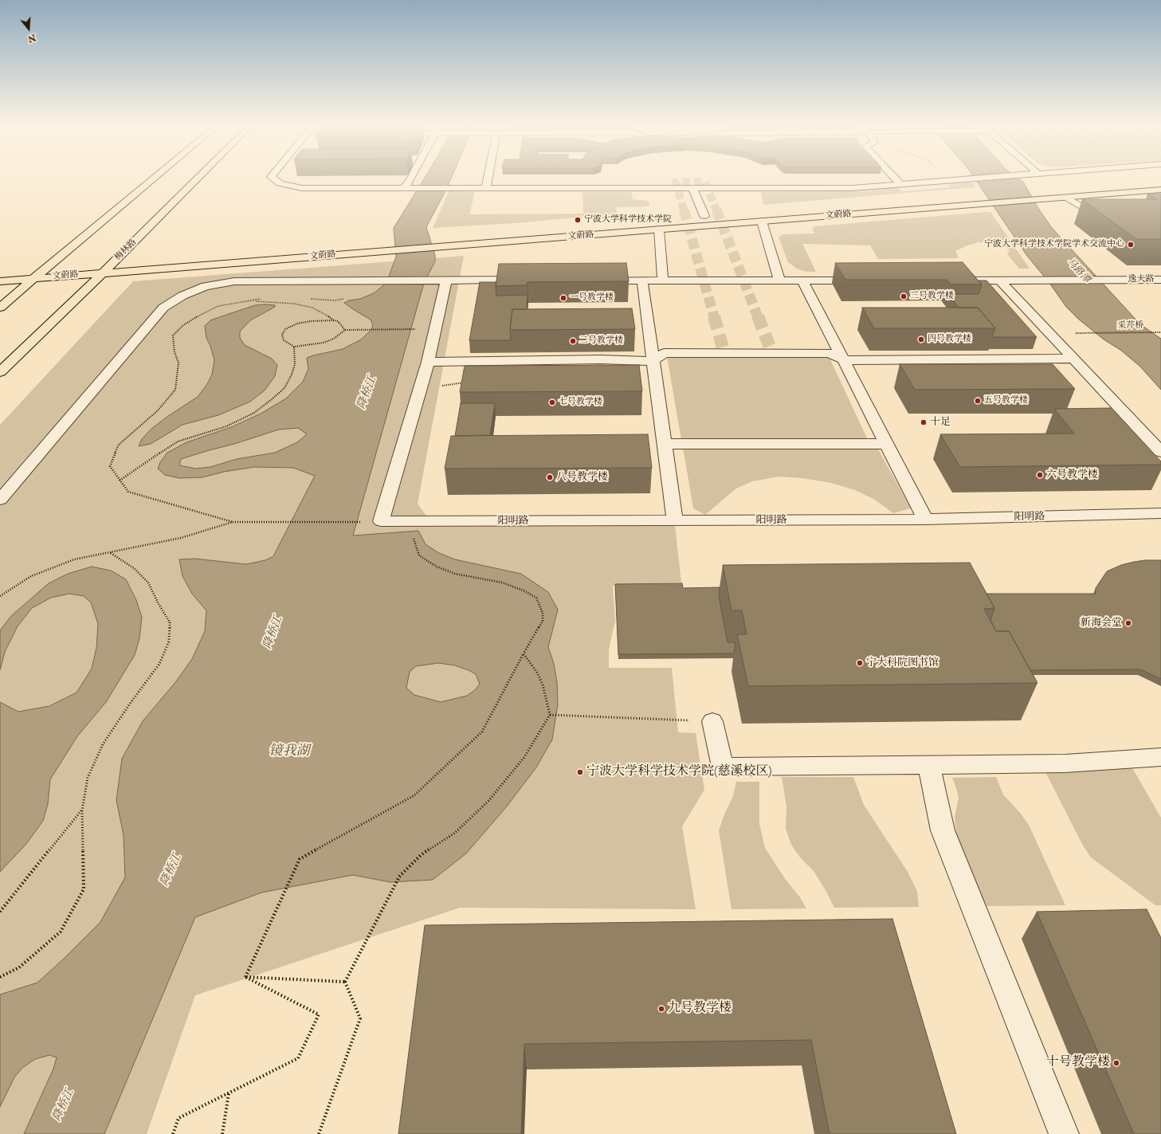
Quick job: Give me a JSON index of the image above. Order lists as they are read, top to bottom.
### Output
{
  "streets": {
    "main road": ["文蔚路", "梅林路"],
    "street": ["逸夫路", "阳明路"],
    "path": ["采芹桥"]
  },
  "crossings": [
    ["文蔚路", "梅林路"]
  ],
  "water": ["马路潭", "降桥江", "镜我湖"],
  "places": [
    "宁波大学科学技术学院",
    "宁波大学科学技术学院学术交流中心",
    "三号教学楼",
    "一号教学楼",
    "四号教学楼",
    "二号教学楼",
    "五号教学楼",
    "七号教学楼",
    "十足",
    "六号教学楼",
    "八号教学楼",
    "新海会堂",
    "宁大科院图书馆",
    "宁波大学科学技术学院(慈溪校区)",
    "九号教学楼",
    "十号教学楼"
  ],
  "north": "bottom"
}
